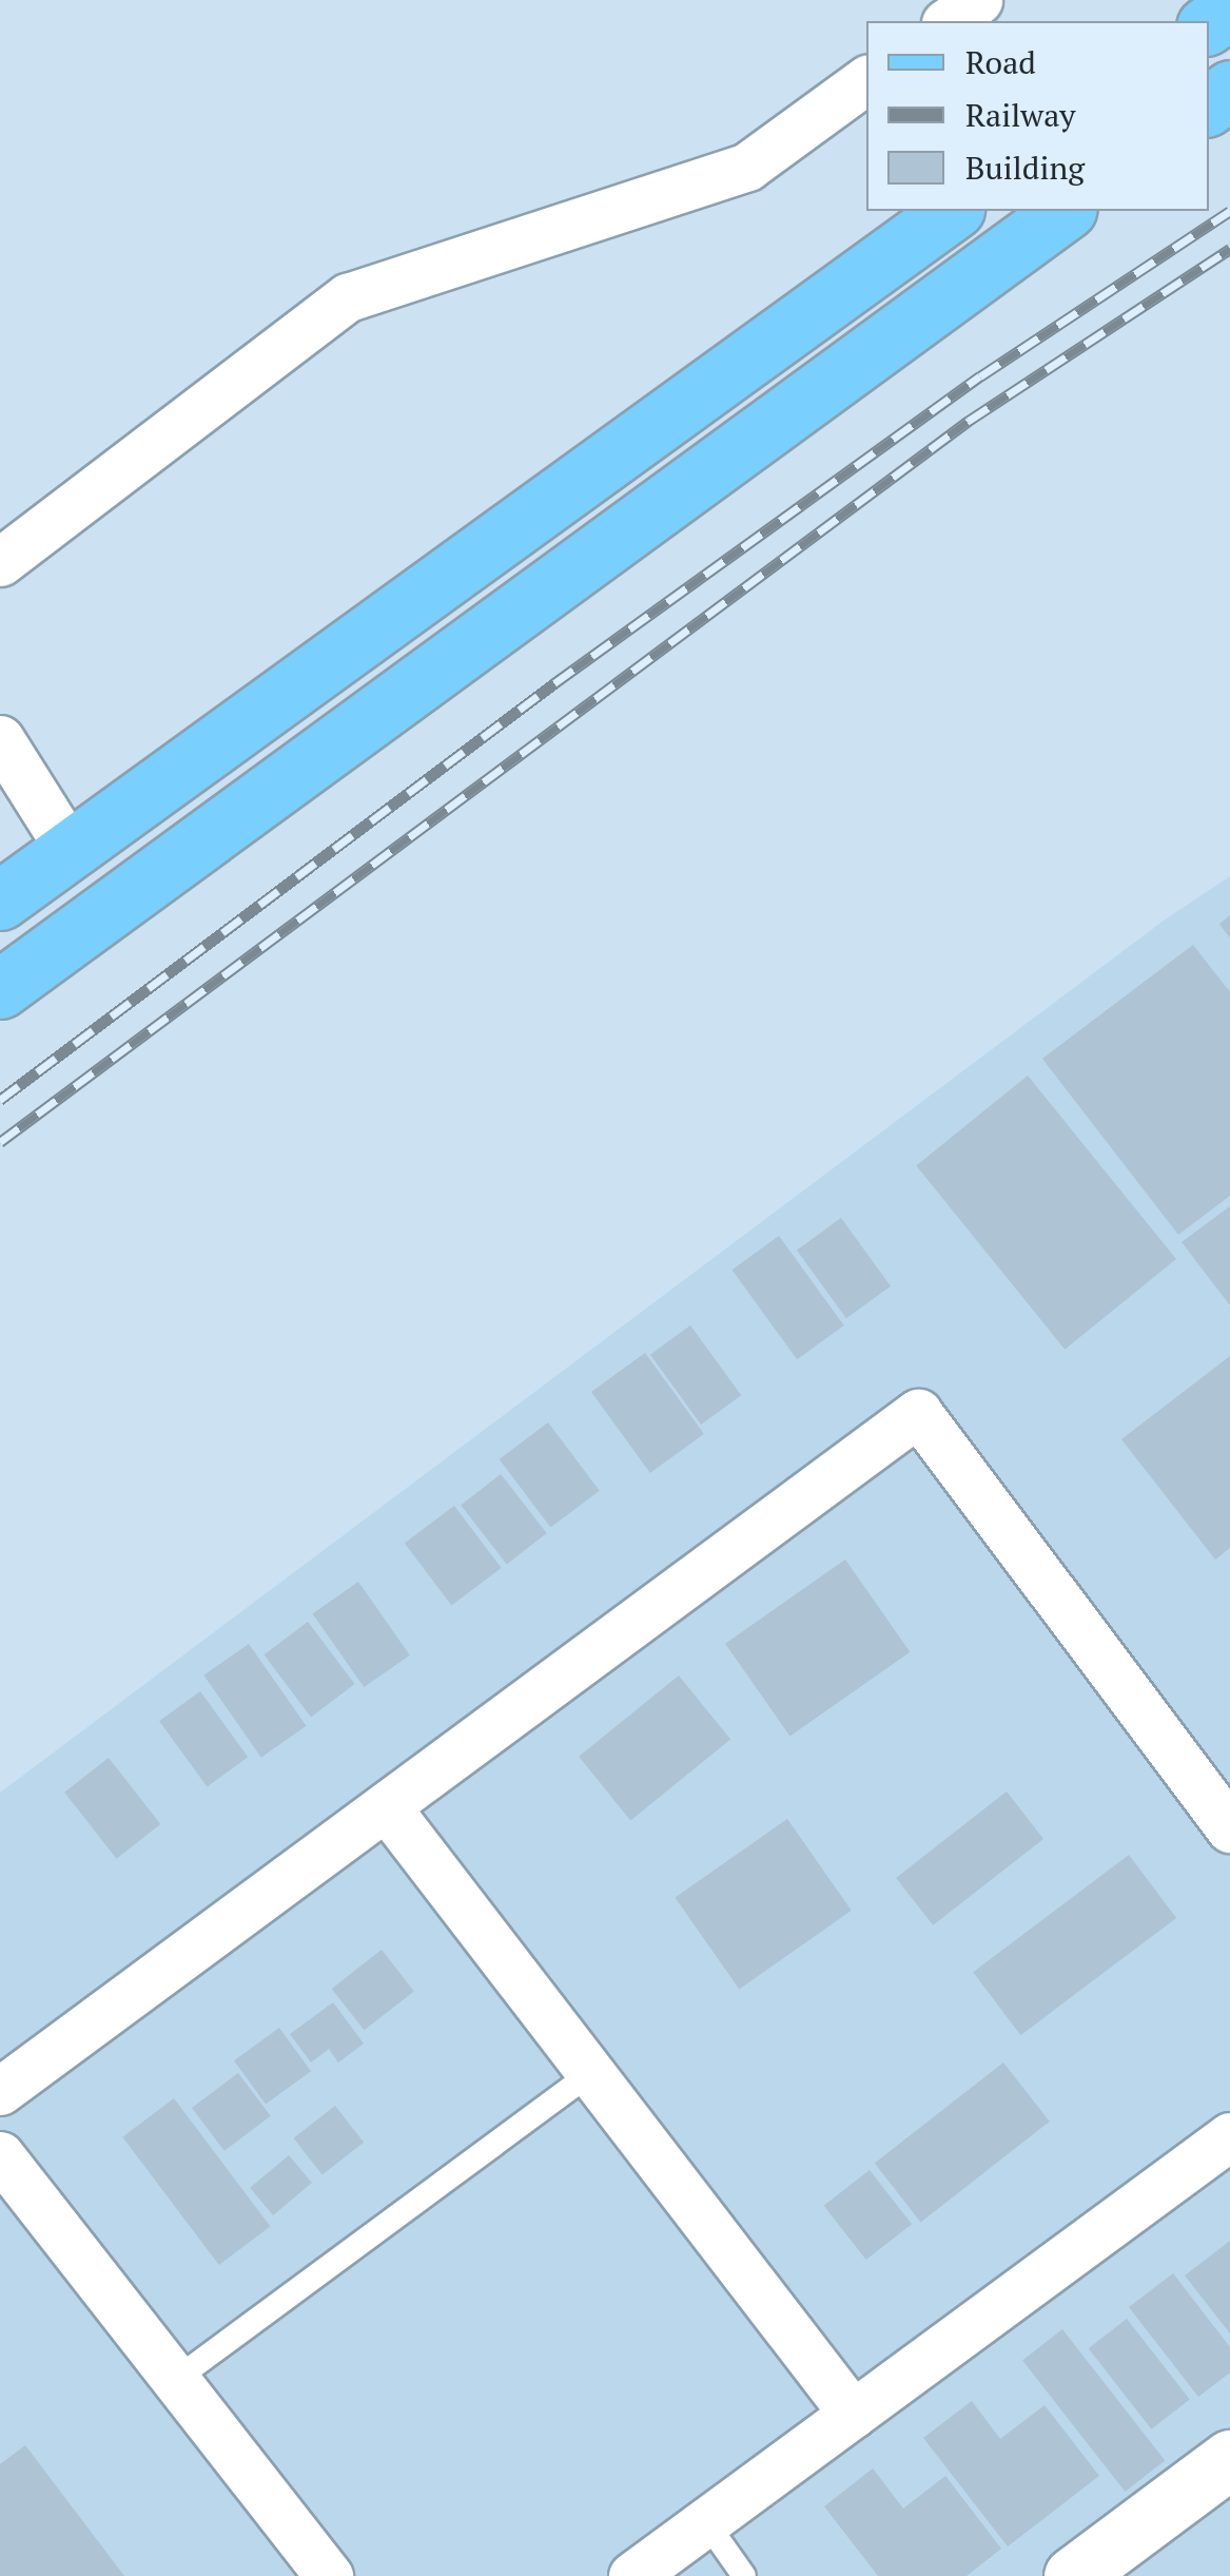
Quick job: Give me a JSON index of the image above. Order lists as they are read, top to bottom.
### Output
{
  "legend": ["Road", "Railway", "Building"]
}
